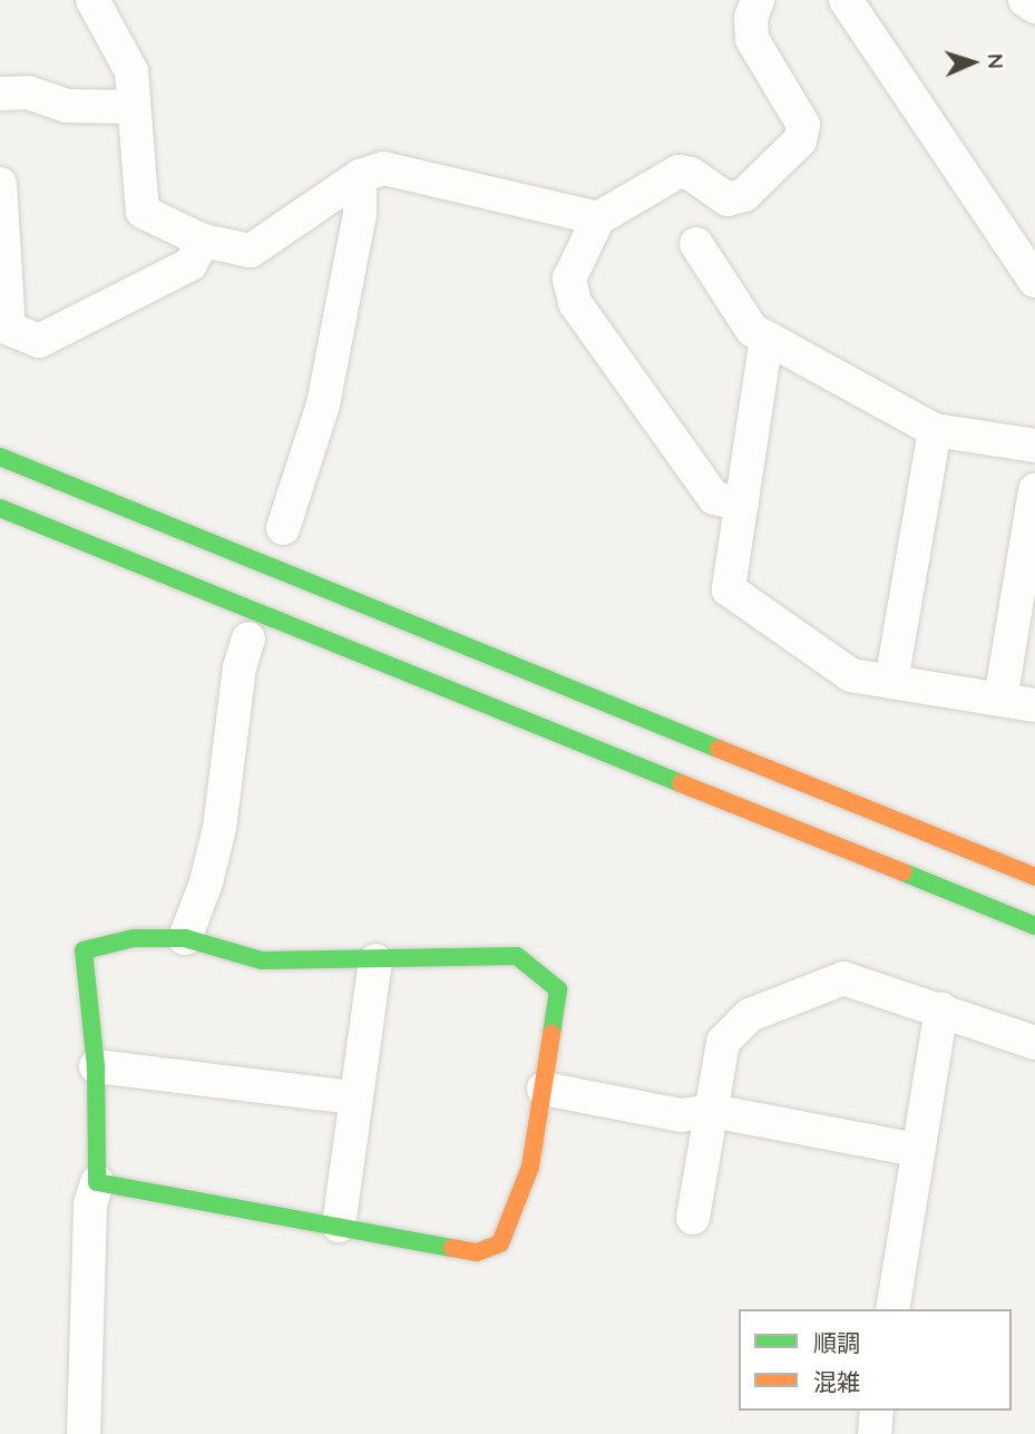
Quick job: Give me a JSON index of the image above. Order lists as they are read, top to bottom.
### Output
{
  "legend": ["順調", "混雑"],
  "north": "right"
}
